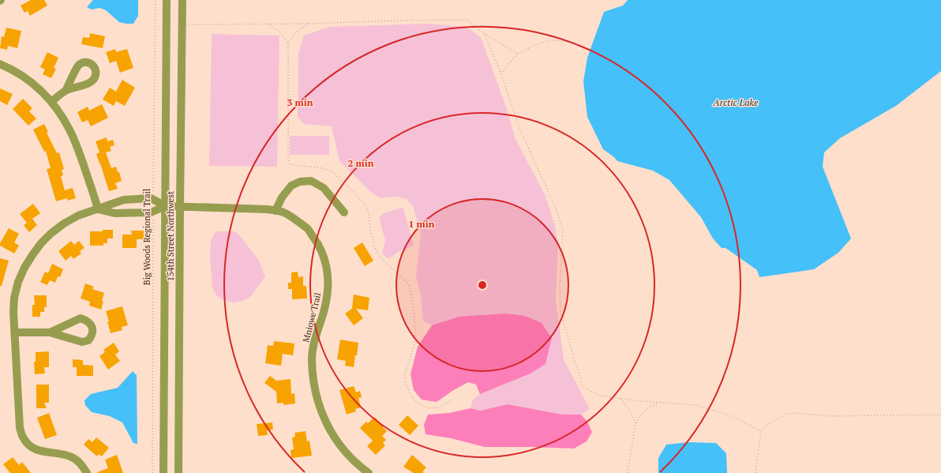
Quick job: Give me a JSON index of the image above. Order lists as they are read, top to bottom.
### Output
{
  "streets": {
    "street": ["154th Street Northwest", "Mniowe Trail"],
    "path": ["Big Woods Regional Trail"]
  },
  "crossings": [
    ["154th Street Northwest", "Mniowe Trail"]
  ],
  "water": ["Arctic Lake"],
  "rings": ["3 min", "2 min", "1 min"]
}
